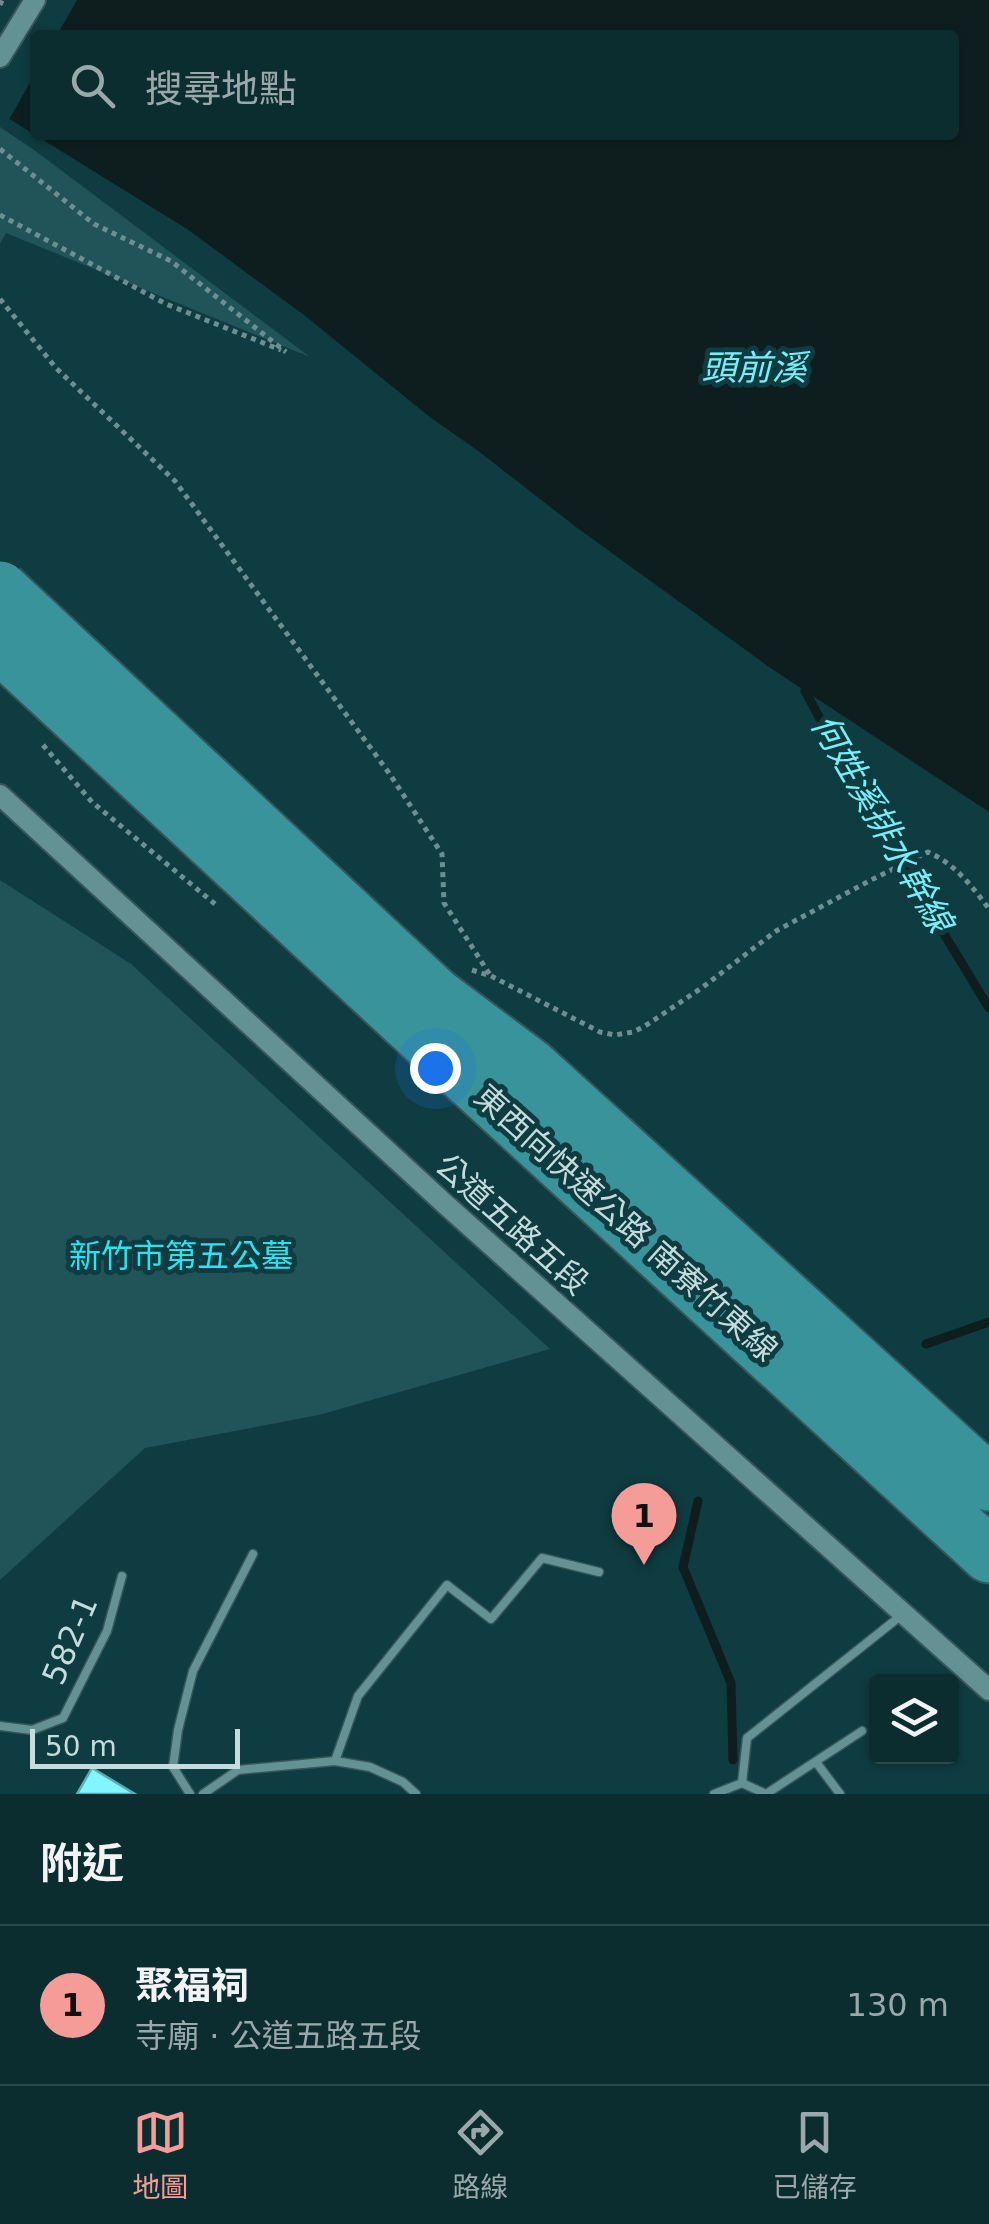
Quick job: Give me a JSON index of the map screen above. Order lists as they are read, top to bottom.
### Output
{
  "streets": {
    "highway": ["東西向快速公路 南寮竹東線"],
    "street": ["公道五路五段"],
    "lane": ["582-1"]
  },
  "water": ["頭前溪", "何姓溪排水幹線"],
  "parks": ["新竹市第五公墓"],
  "scale_bar": "50 m",
  "page": {
    "search": "搜尋地點",
    "pins": "1",
    "scale": "50 m",
    "heading": "附近",
    "list": [
      {
        "mark": "1",
        "name": "聚福祠",
        "note": "寺廟 · 公道五路五段",
        "value": "130 m"
      }
    ],
    "nav": ["地圖", "路線", "已儲存"]
  }
}
